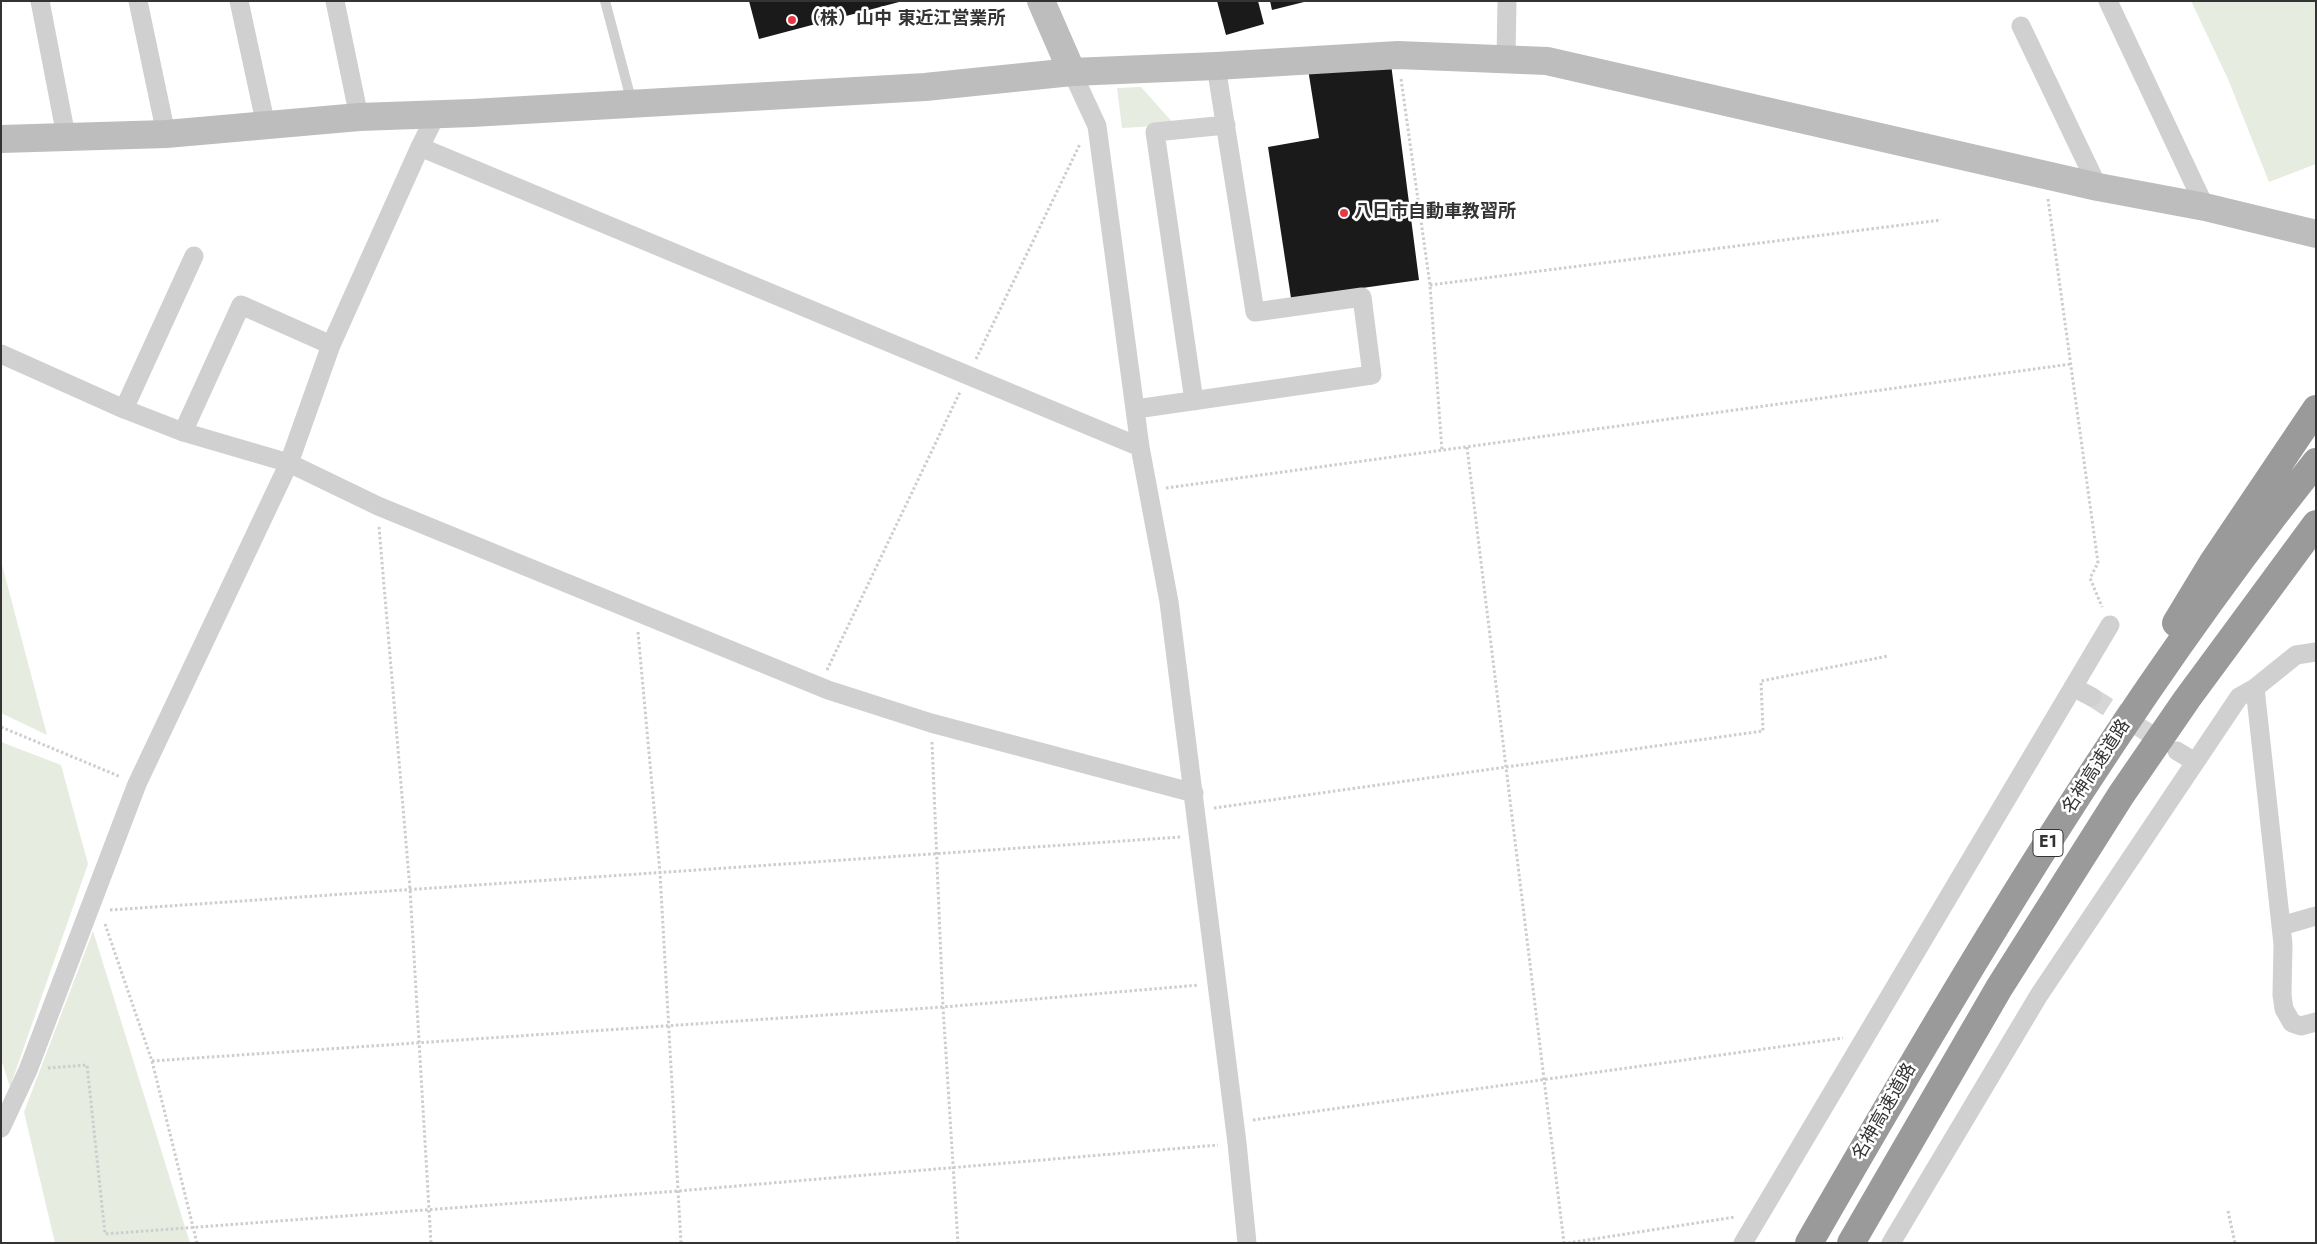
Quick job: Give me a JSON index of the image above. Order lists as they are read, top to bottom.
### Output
{
  "streets": {
    "highway": ["名神高速道路", "E1"]
  },
  "places": ["（株）山中 東近江営業所", "八日市自動車教習所"]
}
